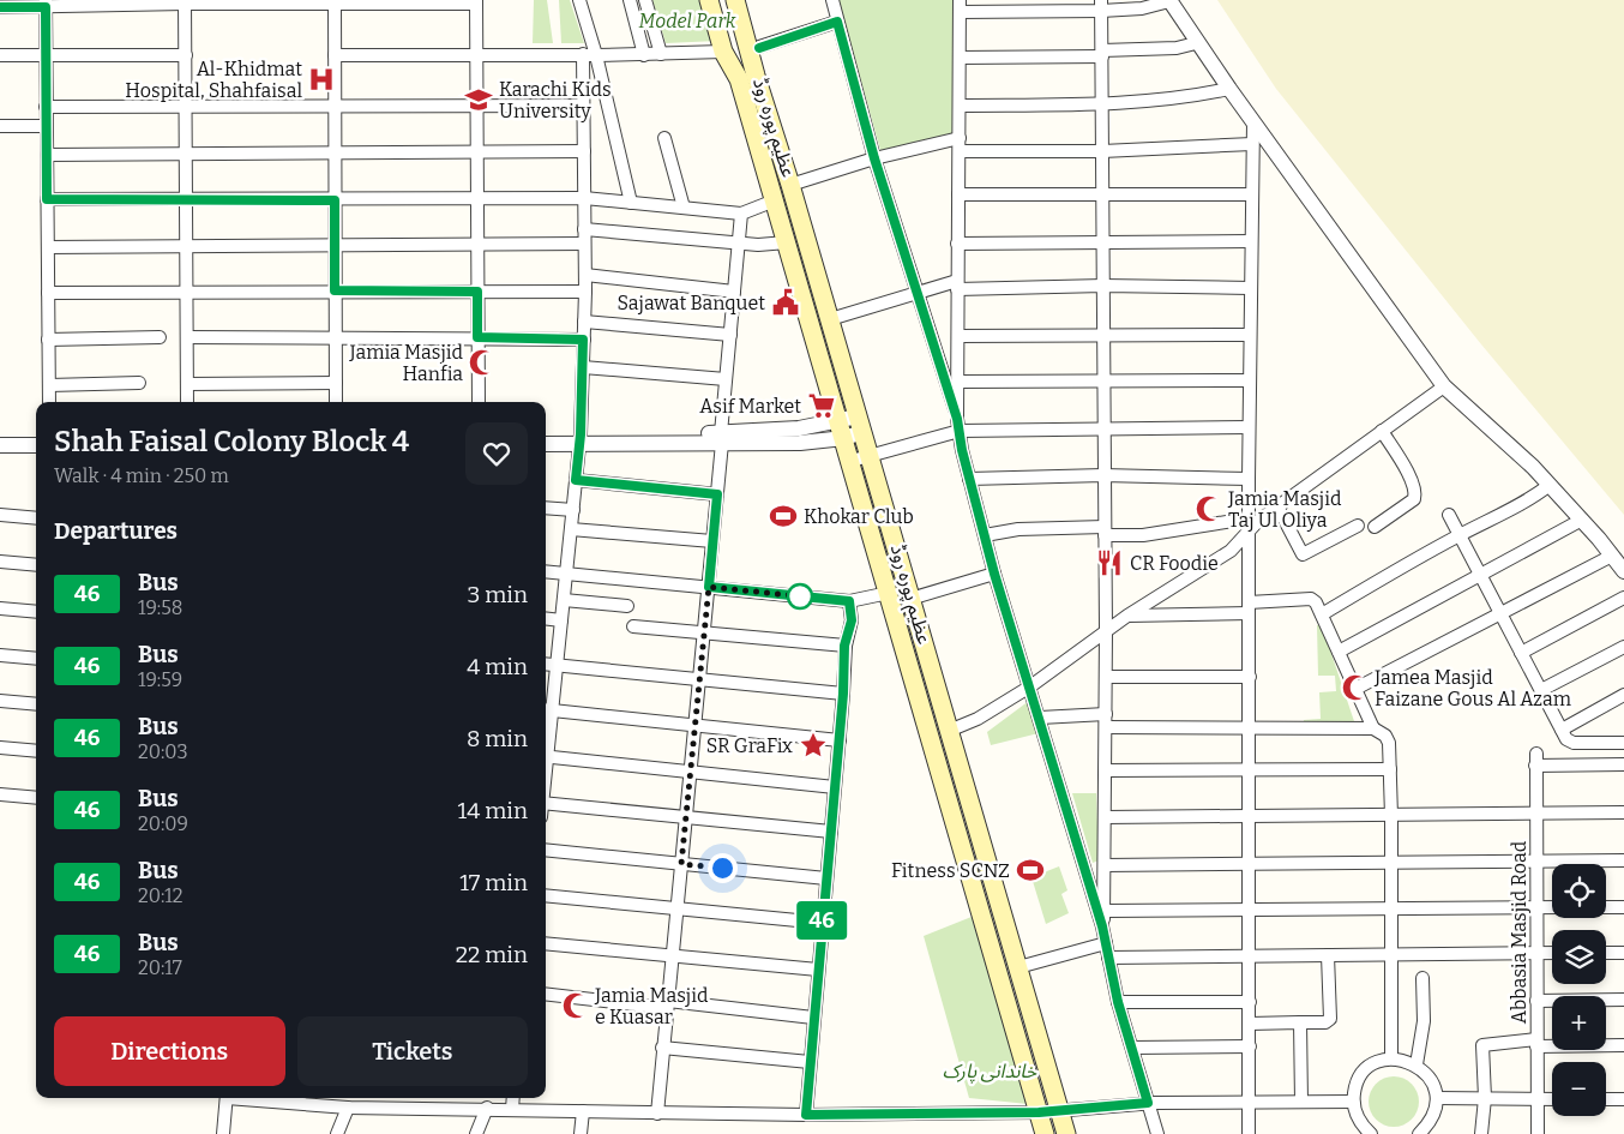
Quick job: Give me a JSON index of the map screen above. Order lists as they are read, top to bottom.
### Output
{
  "streets": {
    "main road": ["عظیم پورہ روڈ"],
    "street": ["Abbasia Masjid Road"]
  },
  "parks": ["Model Park", "خاندانی پارک"],
  "places": {
    "hospital": ["Al-Khidmat Hospital, Shahfaisal"],
    "school or university": ["Karachi Kids University"],
    "public building": ["Sajawat Banquet"],
    "mosque": [
      "Jamia Masjid Hanfia",
      "Jamia Masjid Taj Ul Oliya",
      "Jamea Masjid Faizane Gous Al Azam",
      "Jamia Masjid e Kuasar"
    ],
    "supermarket": ["Asif Market"],
    "sports": ["Khokar Club", "Fitness SCNZ"],
    "restaurant": ["CR Foodie"],
    "place": ["SR GraFix"]
  },
  "lines": ["bus line 46"],
  "page": {
    "on_map": "46",
    "heading": [
      ["Shah Faisal Colony Block 4", "Walk · 4 min · 250 m"],
      "Departures"
    ],
    "list": [
      {
        "mark": "46",
        "name": "Bus",
        "note": "19:58",
        "value": "3 min"
      },
      {
        "mark": "46",
        "name": "Bus",
        "note": "19:59",
        "value": "4 min"
      },
      {
        "mark": "46",
        "name": "Bus",
        "note": "20:03",
        "value": "8 min"
      },
      {
        "mark": "46",
        "name": "Bus",
        "note": "20:09",
        "value": "14 min"
      },
      {
        "mark": "46",
        "name": "Bus",
        "note": "20:12",
        "value": "17 min"
      },
      {
        "mark": "46",
        "name": "Bus",
        "note": "20:17",
        "value": "22 min"
      }
    ],
    "map_buttons": ["+", "−"],
    "buttons": ["Directions", "Tickets"]
  }
}
